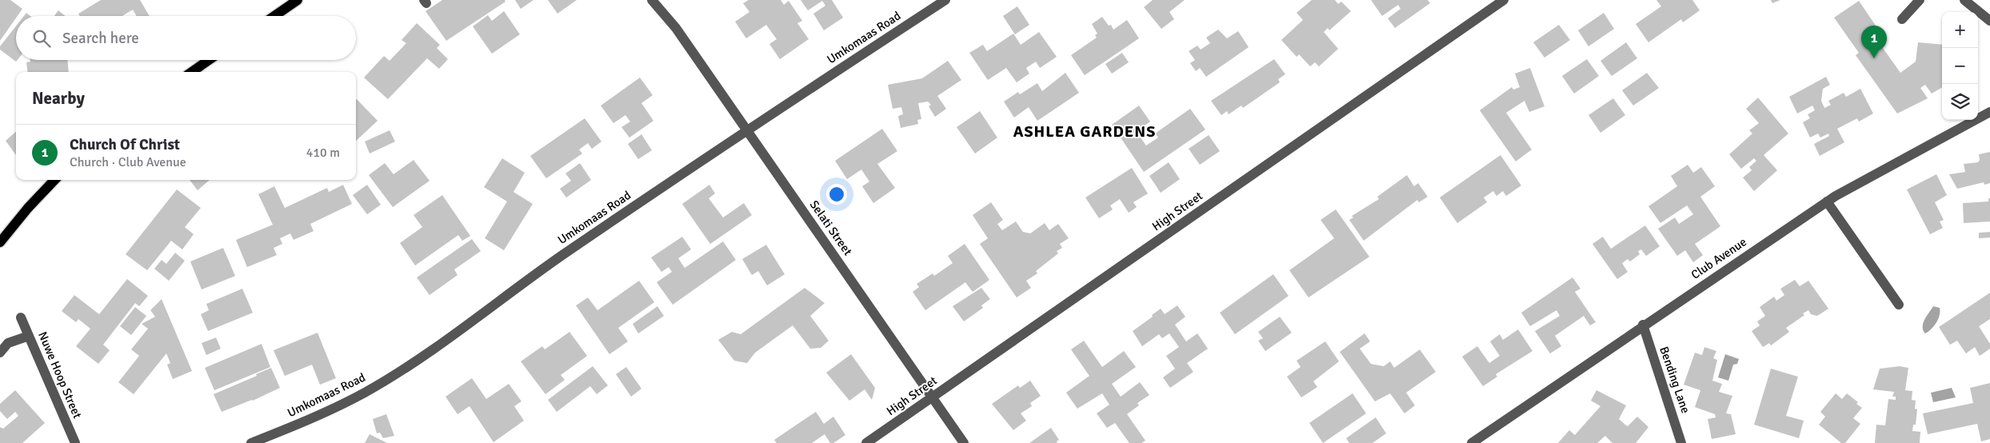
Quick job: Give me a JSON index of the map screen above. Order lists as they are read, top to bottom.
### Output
{
  "streets": {
    "street": [
      "Umkomaas Road",
      "High Street",
      "Selati Street",
      "Club Avenue",
      "Nuwe Hoop Street",
      "Bending Lane"
    ]
  },
  "crossings": [
    ["Umkomaas Road", "Selati Street"],
    ["High Street", "Selati Street"],
    ["Club Avenue", "Bending Lane"]
  ],
  "districts": ["ASHLEA GARDENS"],
  "page": {
    "map_buttons": ["+", "−"],
    "search": "Search here",
    "pins": "1",
    "heading": "Nearby",
    "list": [
      {
        "mark": "1",
        "name": "Church Of Christ",
        "note": "Church · Club Avenue",
        "value": "410 m"
      }
    ]
  }
}
